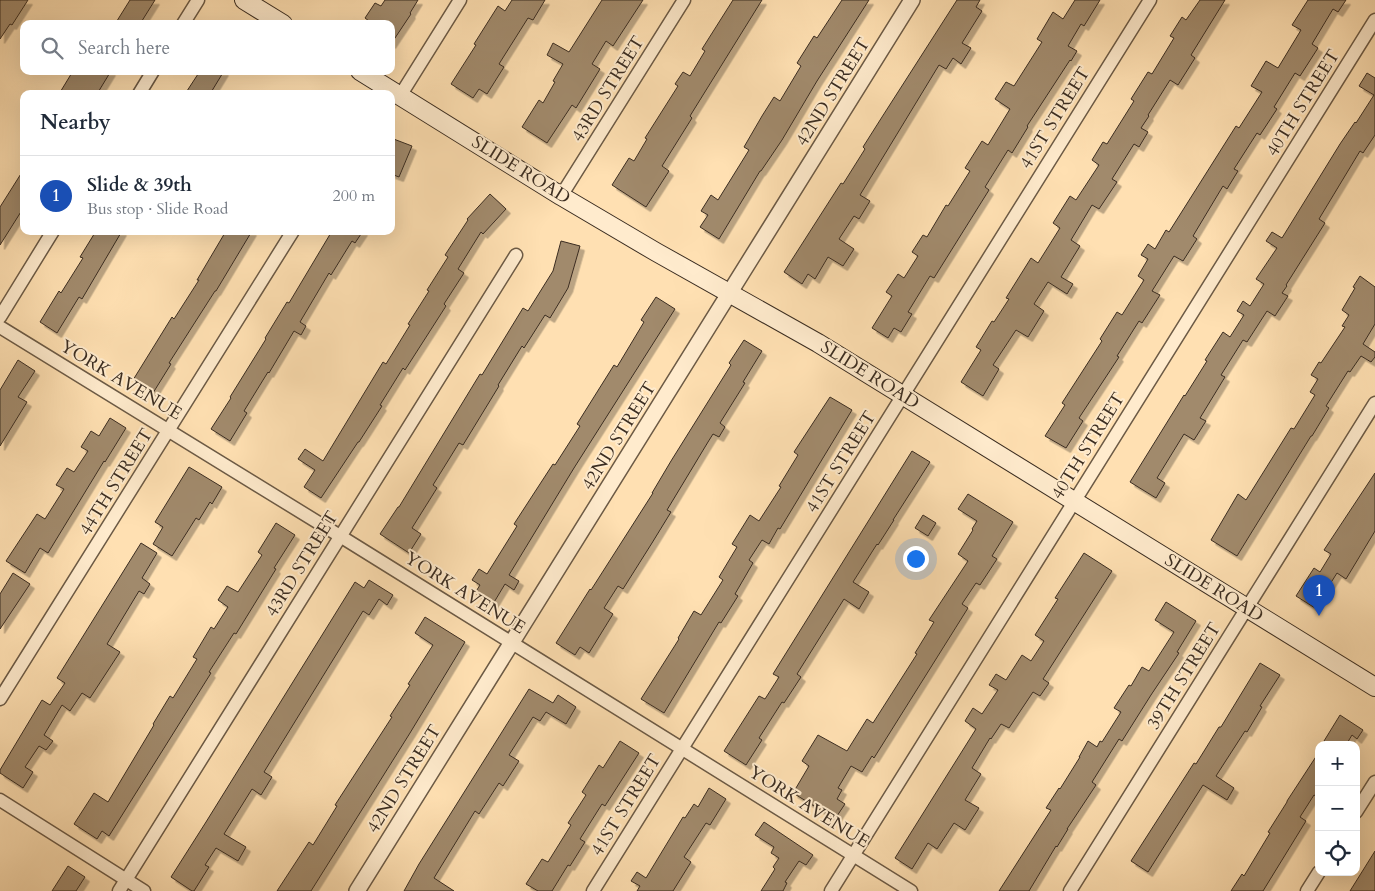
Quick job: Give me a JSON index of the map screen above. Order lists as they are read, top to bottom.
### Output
{
  "streets": {
    "main road": ["SLIDE ROAD"],
    "street": [
      "43RD STREET",
      "42ND STREET",
      "40TH STREET",
      "41ST STREET",
      "YORK AVENUE",
      "44TH STREET",
      "39TH STREET"
    ]
  },
  "crossings": [
    ["43RD STREET", "SLIDE ROAD"],
    ["43RD STREET", "YORK AVENUE"],
    ["42ND STREET", "SLIDE ROAD"],
    ["42ND STREET", "YORK AVENUE"],
    ["40TH STREET", "SLIDE ROAD"],
    ["40TH STREET", "YORK AVENUE"],
    ["41ST STREET", "SLIDE ROAD"],
    ["41ST STREET", "YORK AVENUE"],
    ["SLIDE ROAD", "39TH STREET"],
    ["YORK AVENUE", "44TH STREET"]
  ],
  "page": {
    "search": "Search here",
    "heading": "Nearby",
    "list": [
      {
        "mark": "1",
        "name": "Slide & 39th",
        "note": "Bus stop · Slide Road",
        "value": "200 m"
      }
    ],
    "pins": "1",
    "map_buttons": ["+", "−"]
  }
}
